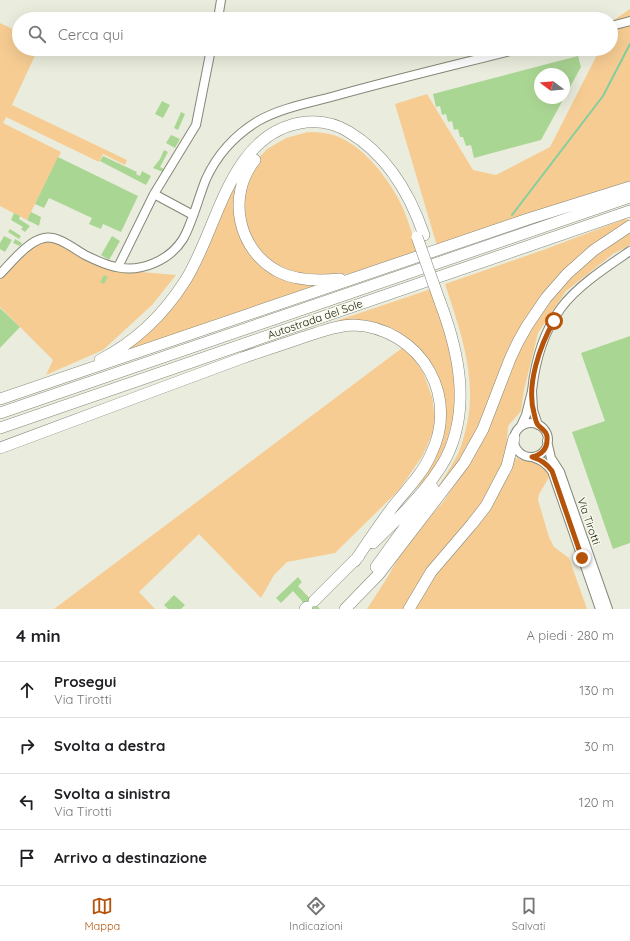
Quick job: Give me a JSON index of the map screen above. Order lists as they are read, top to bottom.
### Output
{
  "streets": {
    "highway": ["Autostrada del Sole"],
    "street": ["Via Tirotti"]
  },
  "north": "left",
  "page": {
    "search": "Cerca qui",
    "heading": ["4 min", "A piedi · 280 m"],
    "list": [
      ["Prosegui", "Via Tirotti", "130 m"],
      ["Svolta a destra", "30 m"],
      ["Svolta a sinistra", "Via Tirotti", "120 m"],
      "Arrivo a destinazione"
    ],
    "nav": ["Mappa", "Indicazioni", "Salvati"]
  }
}
